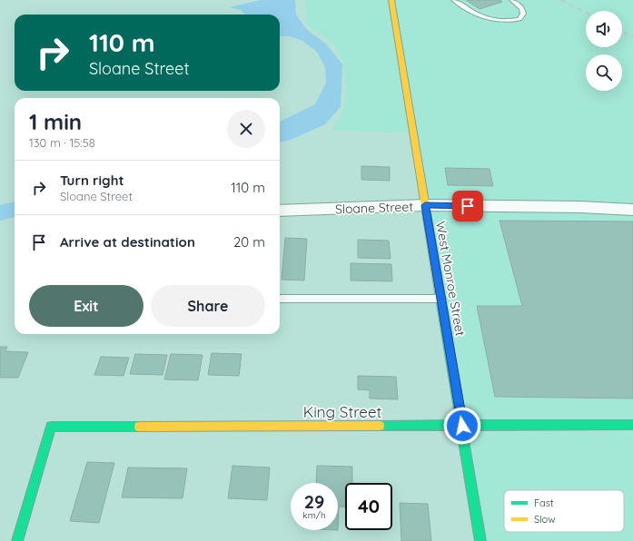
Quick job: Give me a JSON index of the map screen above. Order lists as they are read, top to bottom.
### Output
{
  "streets": {
    "street": ["Sloane Street", "West Monroe Street", "King Street"]
  },
  "crossings": [
    ["Sloane Street", "West Monroe Street"],
    ["West Monroe Street", "King Street"]
  ],
  "legend": ["Fast", "Slow"],
  "page": {
    "turn": ["110 m", "Sloane Street"],
    "heading": ["1 min", "130 m · 15:58"],
    "list": [
      {
        "name": "Turn right",
        "note": "Sloane Street",
        "value": "110 m"
      },
      {
        "name": "Arrive at destination",
        "value": "20 m"
      }
    ],
    "buttons": ["Exit", "Share"],
    "speed": "29 km/h",
    "limit": "40"
  }
}
